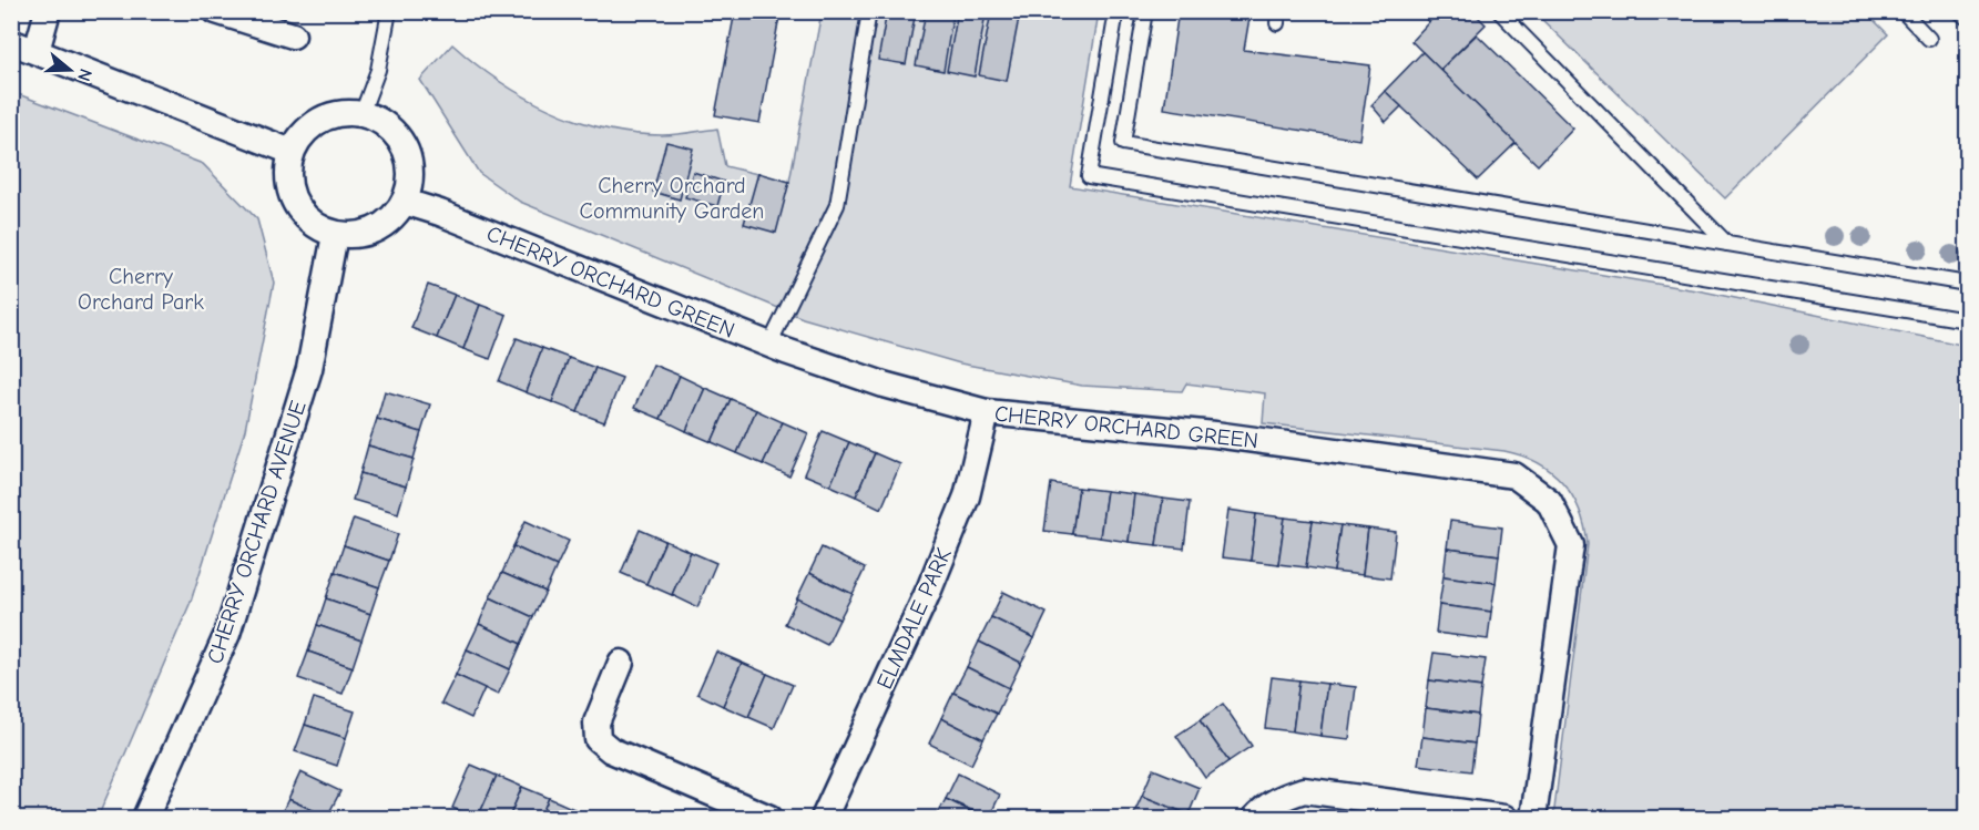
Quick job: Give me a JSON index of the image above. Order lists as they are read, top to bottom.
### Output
{
  "streets": {
    "street": ["CHERRY ORCHARD GREEN", "CHERRY ORCHARD AVENUE", "ELMDALE PARK"]
  },
  "crossings": [
    ["CHERRY ORCHARD GREEN", "CHERRY ORCHARD AVENUE"],
    ["CHERRY ORCHARD GREEN", "ELMDALE PARK"]
  ],
  "parks": ["Cherry Orchard Community Garden", "Cherry Orchard Park"],
  "north": "right"
}
